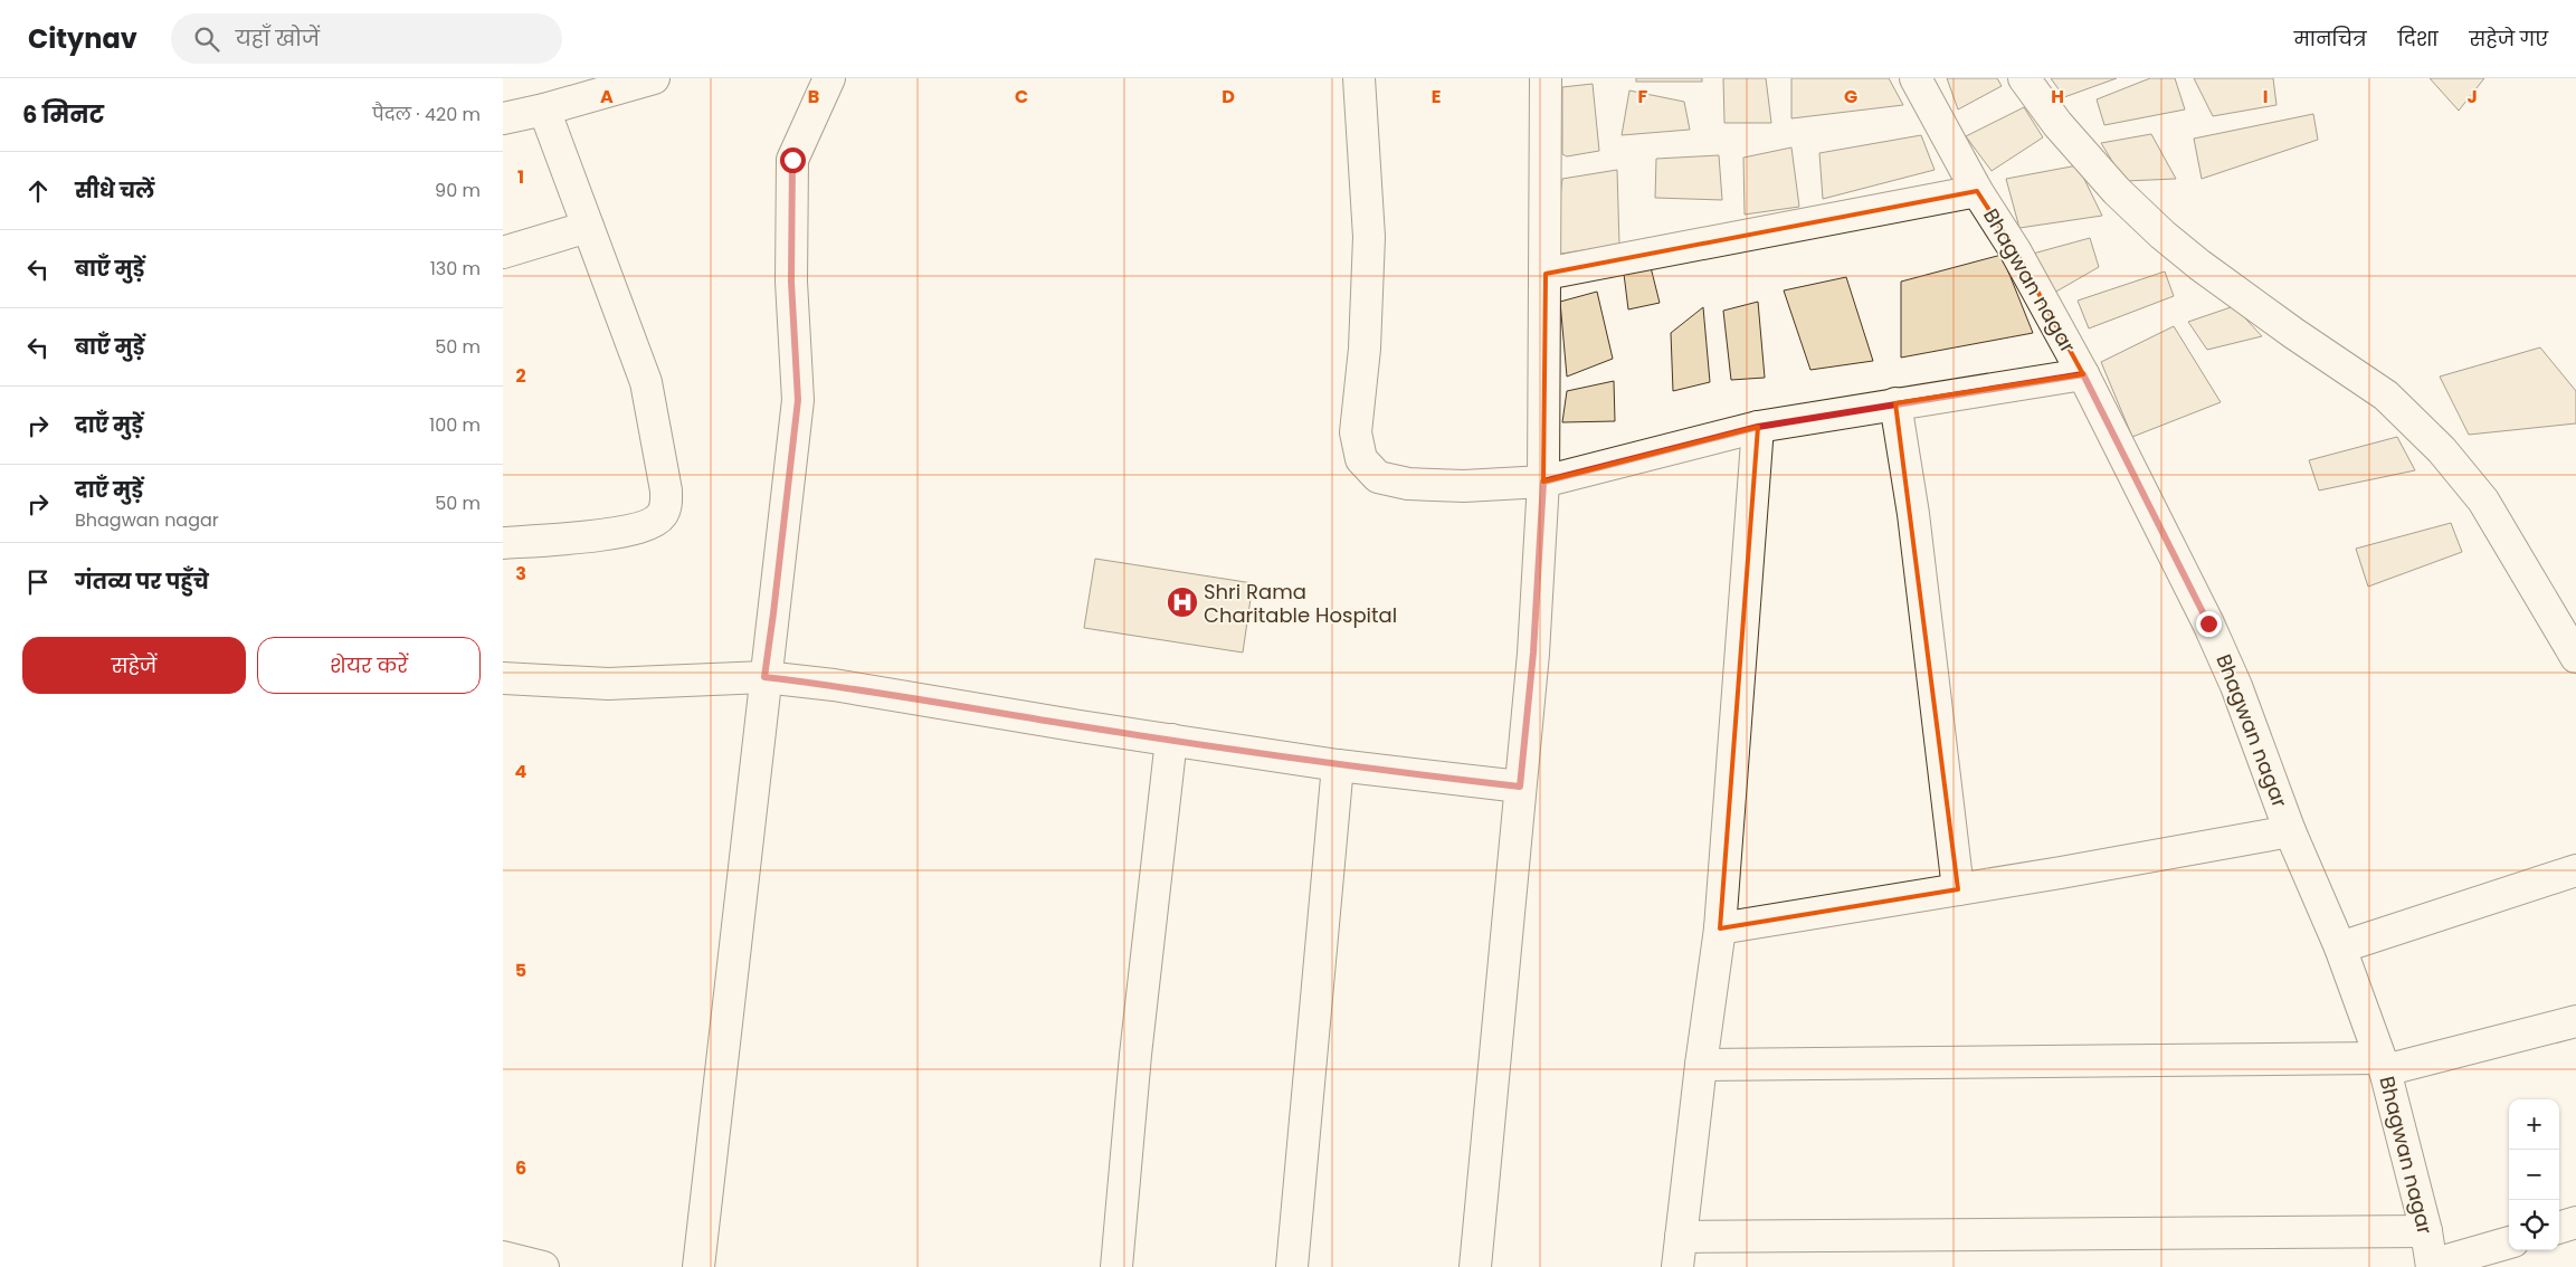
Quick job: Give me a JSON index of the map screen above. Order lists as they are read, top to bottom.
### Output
{
  "streets": {
    "street": ["Bhagwan nagar"]
  },
  "places": {
    "hospital": ["Shri Rama Charitable Hospital"]
  },
  "page": {
    "header": "Citynav",
    "search": "यहाँ खोजें",
    "nav": ["मानचित्र", "दिशा", "सहेजे गए"],
    "heading": ["6 मिनट", "पैदल · 420 m"],
    "list": [
      ["सीधे चलें", "90 m"],
      ["बाएँ मुड़ें", "130 m"],
      ["बाएँ मुड़ें", "50 m"],
      ["दाएँ मुड़ें", "100 m"],
      ["दाएँ मुड़ें", "Bhagwan nagar", "50 m"],
      "गंतव्य पर पहुँचे"
    ],
    "buttons": ["सहेजें", "शेयर करें"],
    "map_buttons": ["+", "−"]
  },
  "grid": {
    "columns": [
      "A",
      "B",
      "C",
      "D",
      "E",
      "F",
      "G",
      "H",
      "I",
      "J"
    ],
    "rows": [
      "1",
      "2",
      "3",
      "4",
      "5",
      "6"
    ]
  }
}
